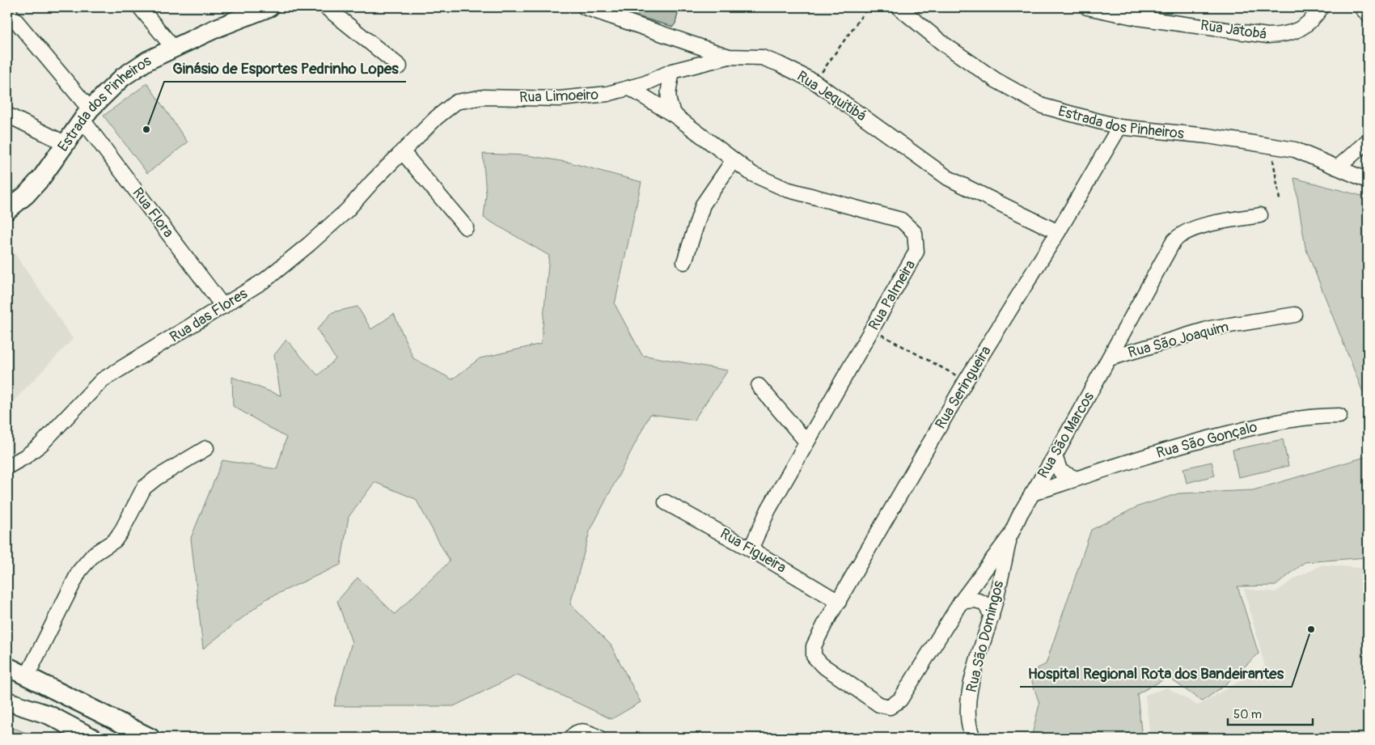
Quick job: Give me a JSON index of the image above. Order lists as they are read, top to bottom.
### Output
{
  "streets": {
    "main road": ["Estrada dos Pinheiros"],
    "street": [
      "Rua Jatobá",
      "Rua Limoeiro",
      "Rua Jequitibá",
      "Rua Flora",
      "Rua Palmeira",
      "Rua das Flores",
      "Rua São Joaquim",
      "Rua Seringueira",
      "Rua São Marcos",
      "Rua São Gonçalo",
      "Rua Figueira",
      "Rua São Domingos"
    ]
  },
  "crossings": [
    ["Rua Limoeiro", "Rua Jequitibá"],
    ["Rua Limoeiro", "Rua Palmeira"],
    ["Rua Limoeiro", "Rua das Flores"],
    ["Rua Jequitibá", "Rua Seringueira"],
    ["Estrada dos Pinheiros", "Rua Flora"],
    ["Estrada dos Pinheiros", "Rua Seringueira"],
    ["Rua Flora", "Rua das Flores"],
    ["Rua Palmeira", "Rua Figueira"],
    ["Rua São Joaquim", "Rua São Marcos"],
    ["Rua Seringueira", "Rua São Marcos"],
    ["Rua Seringueira", "Rua Figueira"],
    ["Rua São Marcos", "Rua São Gonçalo"],
    ["Rua São Marcos", "Rua São Domingos"]
  ],
  "places": ["Ginásio de Esportes Pedrinho Lopes", "Hospital Regional Rota dos Bandeirantes"],
  "scale_bar": "50 m"
}
